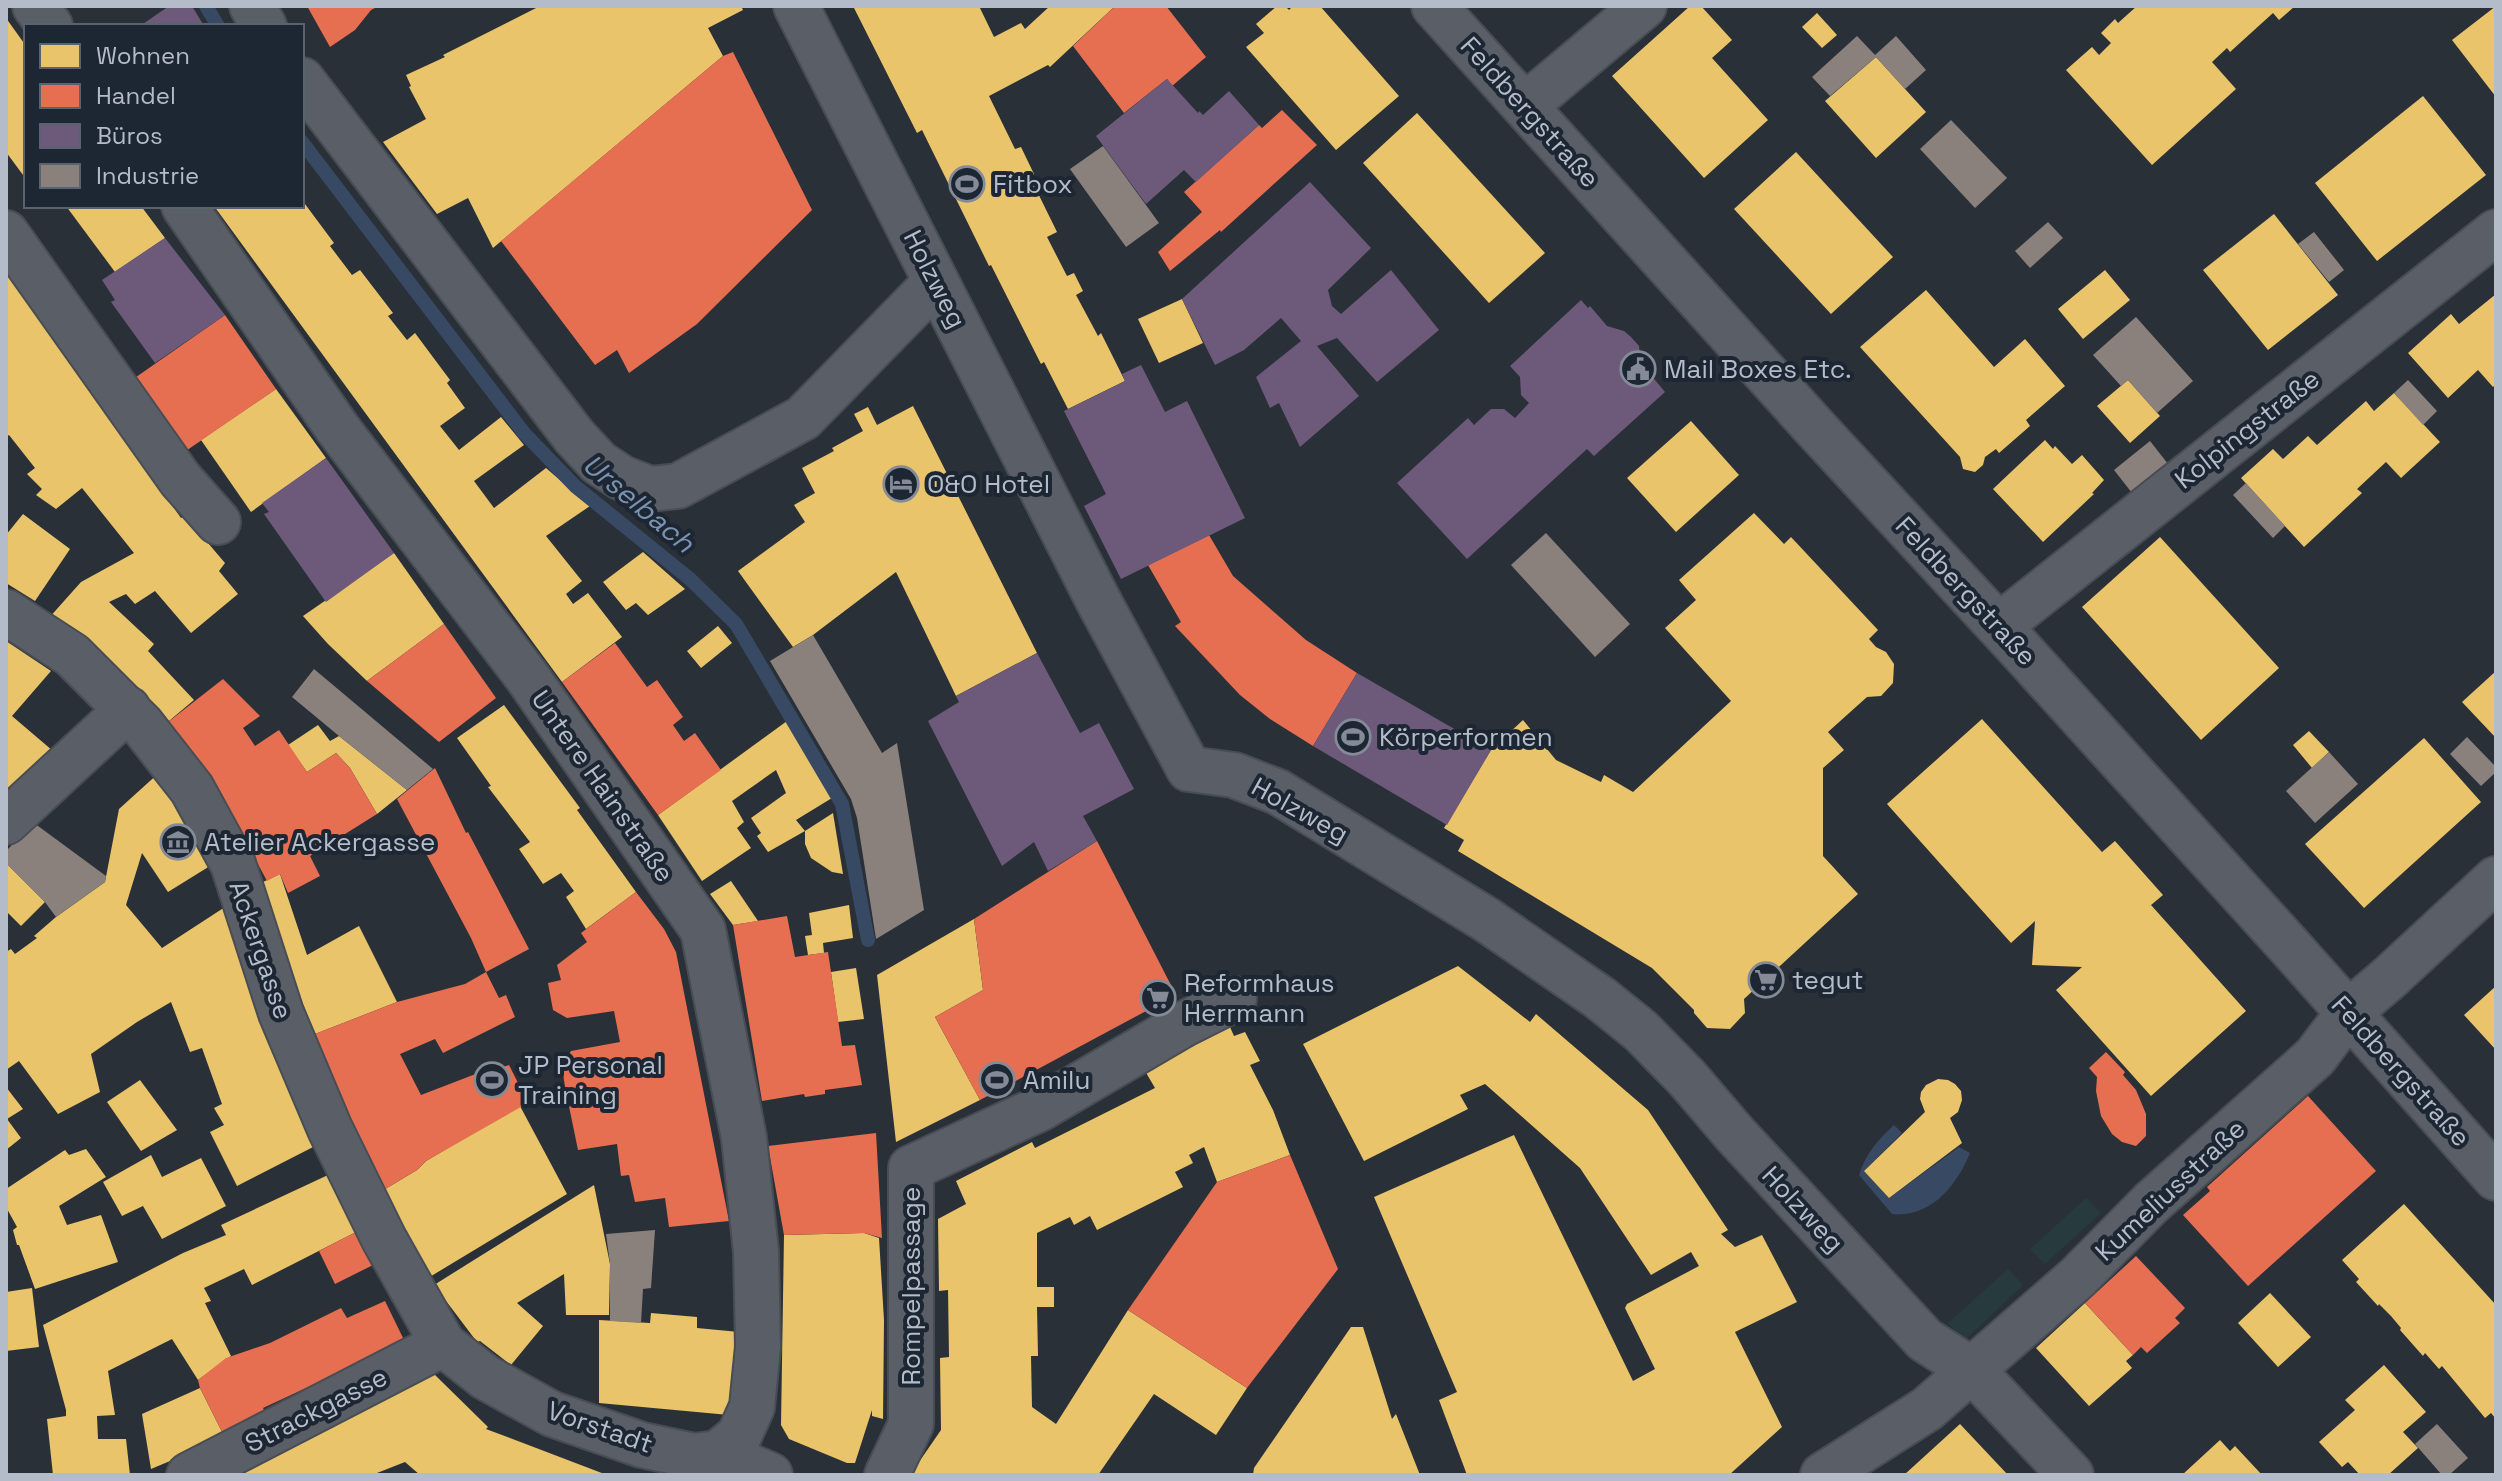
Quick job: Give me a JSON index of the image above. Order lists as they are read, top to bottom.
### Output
{
  "streets": {
    "street": [
      "Feldbergstraße",
      "Holzweg",
      "Kolpingstraße",
      "Untere Hainstraße",
      "Ackergasse",
      "Kumeliusstraße",
      "Rompelpassage",
      "Strackgasse",
      "Vorstadt"
    ]
  },
  "crossings": [
    ["Feldbergstraße", "Kolpingstraße"],
    ["Feldbergstraße", "Kumeliusstraße"],
    ["Holzweg", "Kumeliusstraße"],
    ["Untere Hainstraße", "Vorstadt"],
    ["Ackergasse", "Strackgasse"],
    ["Ackergasse", "Vorstadt"],
    ["Strackgasse", "Vorstadt"]
  ],
  "water": ["Urselbach"],
  "places": {
    "sports": [
      "Fitbox",
      "Körperformen",
      "JP Personal Training",
      "Amilu"
    ],
    "public building": ["Mail Boxes Etc."],
    "hotel": ["O&O Hotel"],
    "museum": ["Atelier Ackergasse"],
    "supermarket": ["tegut", "Reformhaus Herrmann"]
  },
  "legend": [
    "Wohnen",
    "Handel",
    "Büros",
    "Industrie"
  ]
}
